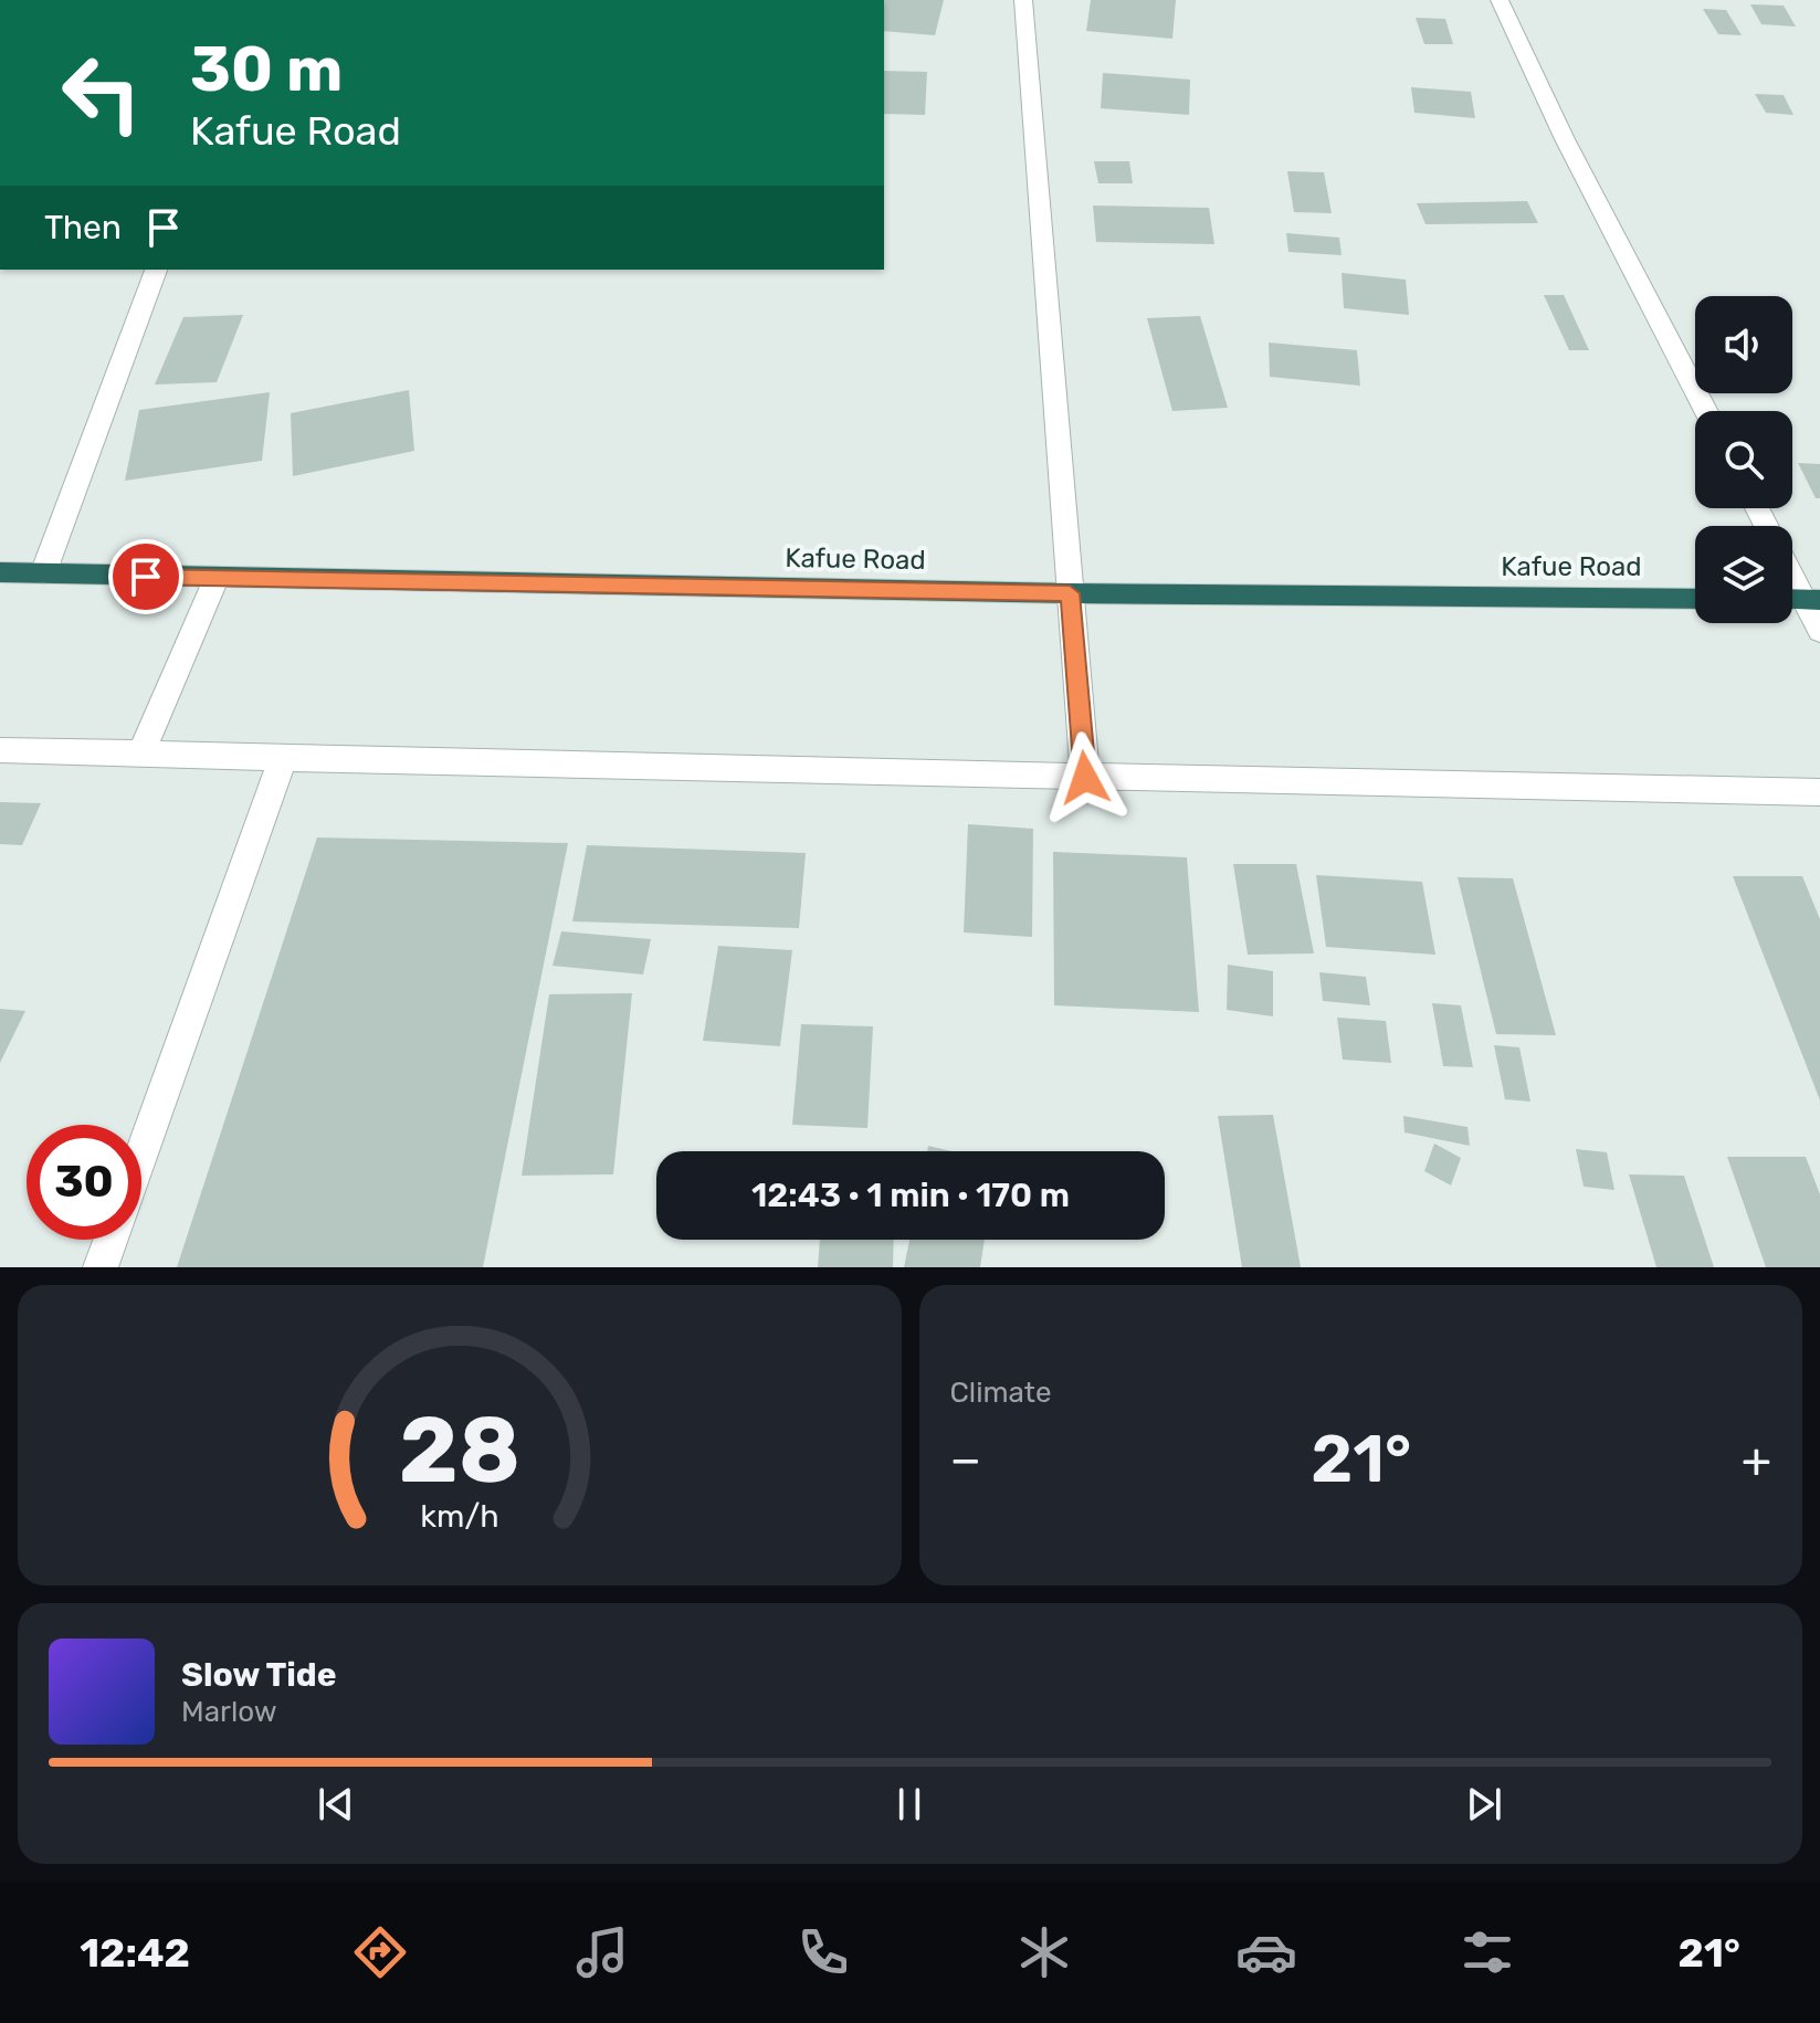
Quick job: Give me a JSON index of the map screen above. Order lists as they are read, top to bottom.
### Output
{
  "streets": {
    "highway": ["Kafue Road"]
  },
  "page": {
    "turn": ["30 m", "Kafue Road"],
    "then": "Then",
    "limit": "30",
    "trip": "12:43 · 1 min · 170 m",
    "tile": "Climate",
    "heat": ["−", "21°", "+"],
    "song": ["Slow Tide", "Marlow"],
    "tabs": ["12:42", "21°"],
    "gauge": ["28", "km/h"]
  }
}
